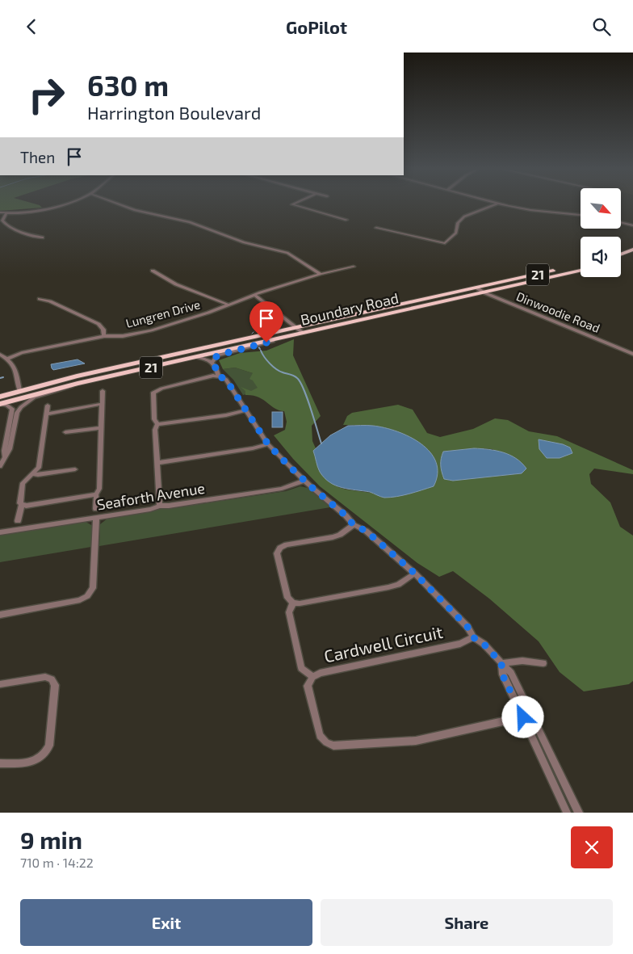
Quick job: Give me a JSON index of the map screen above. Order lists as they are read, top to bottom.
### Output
{
  "streets": {
    "highway": ["21", "Boundary Road"],
    "street": [
      "Dinwoodie Road",
      "Lungren Drive",
      "Seaforth Avenue",
      "Cardwell Circuit"
    ]
  },
  "crossings": [
    ["Boundary Road", "Dinwoodie Road"]
  ],
  "north": "bottom right",
  "page": {
    "header": "GoPilot",
    "turn": ["630 m", "Harrington Boulevard"],
    "then": "Then",
    "heading": ["9 min", "710 m · 14:22"],
    "buttons": ["Exit", "Share"]
  }
}
